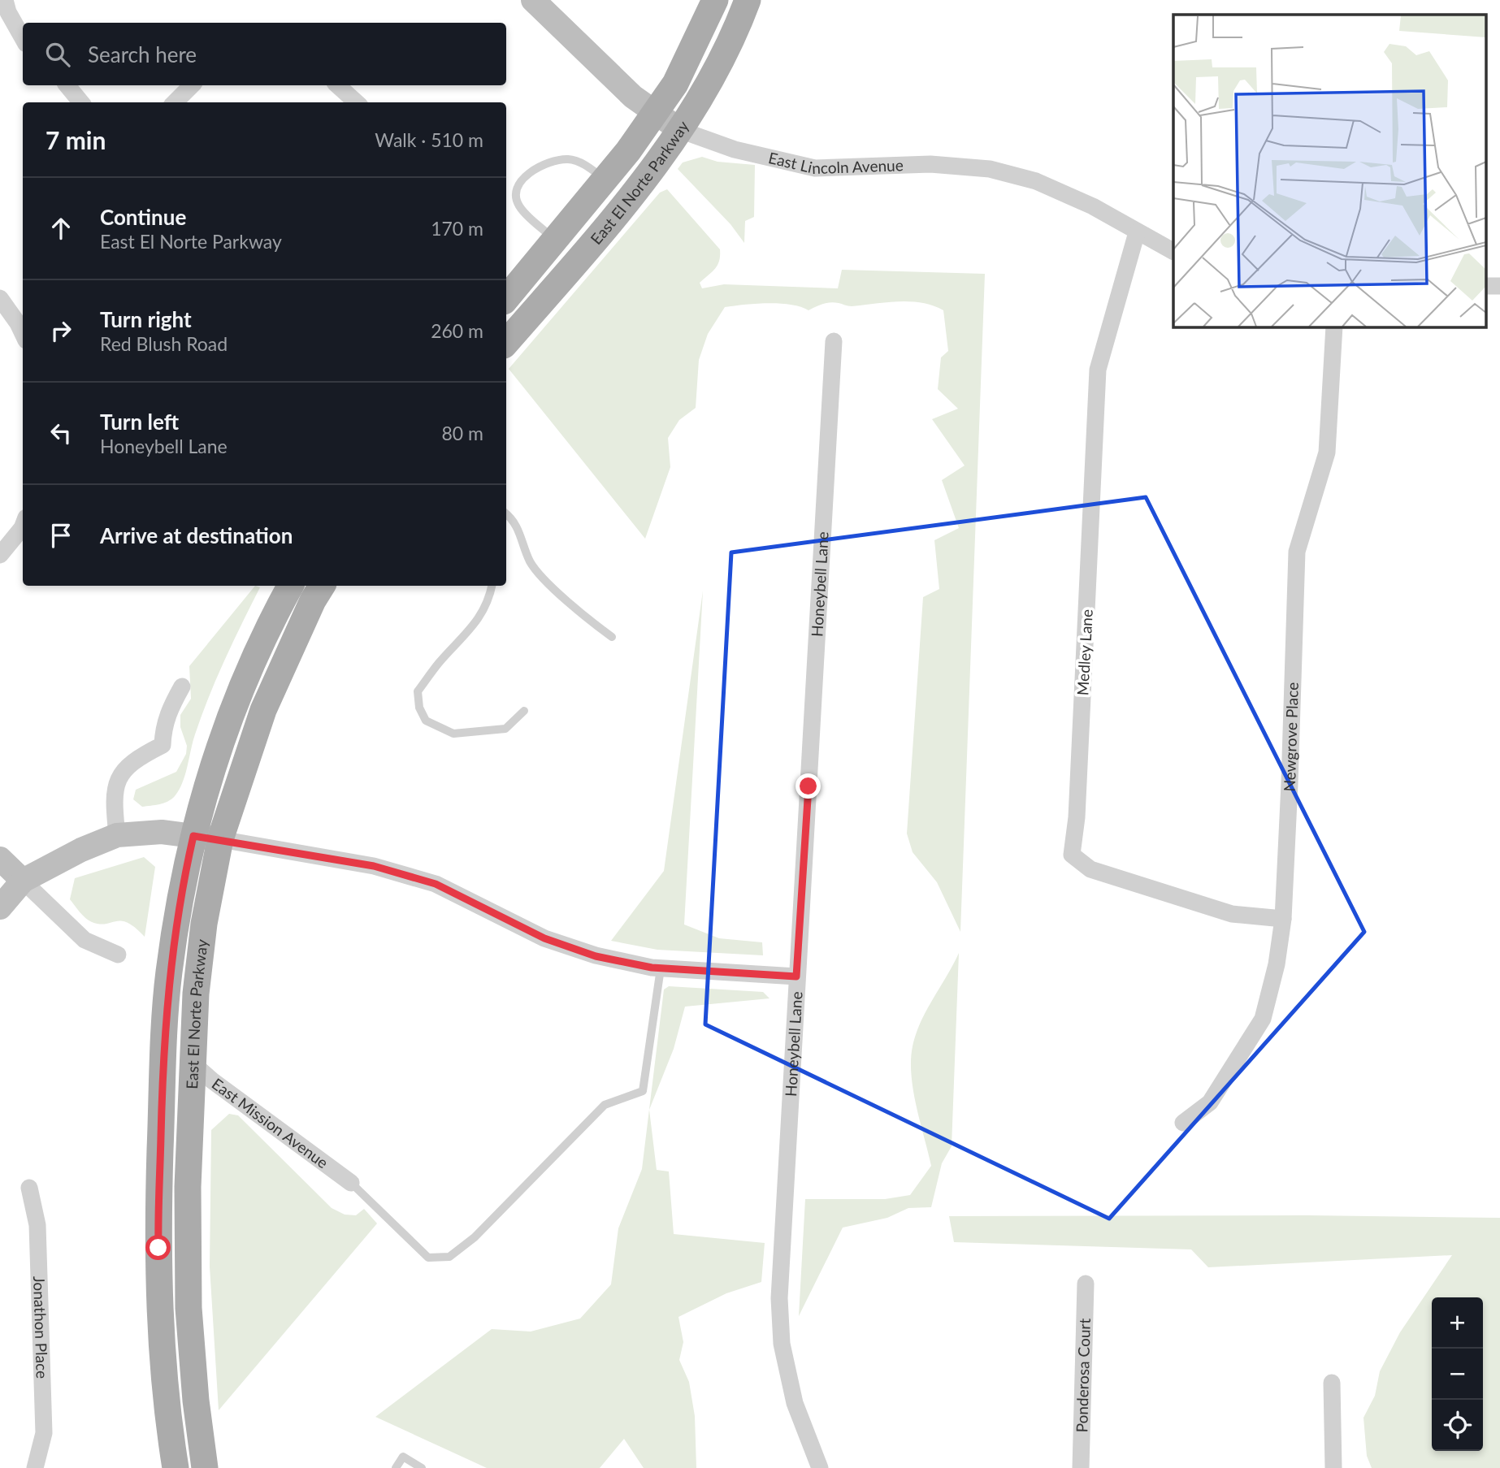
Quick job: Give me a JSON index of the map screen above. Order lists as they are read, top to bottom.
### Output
{
  "streets": {
    "main road": ["East Lincoln Avenue", "East El Norte Parkway"],
    "street": [
      "Honeybell Lane",
      "Medley Lane",
      "Newgrove Place",
      "East Mission Avenue",
      "Jonathon Place",
      "Ponderosa Court"
    ]
  },
  "crossings": [
    ["East Lincoln Avenue", "East El Norte Parkway"],
    ["East Lincoln Avenue", "Medley Lane"],
    ["East El Norte Parkway", "East Mission Avenue"],
    ["Medley Lane", "Newgrove Place"]
  ],
  "page": {
    "search": "Search here",
    "heading": ["7 min", "Walk · 510 m"],
    "list": [
      ["Continue", "East El Norte Parkway", "170 m"],
      ["Turn right", "Red Blush Road", "260 m"],
      ["Turn left", "Honeybell Lane", "80 m"],
      "Arrive at destination"
    ],
    "map_buttons": ["+", "−"]
  }
}
